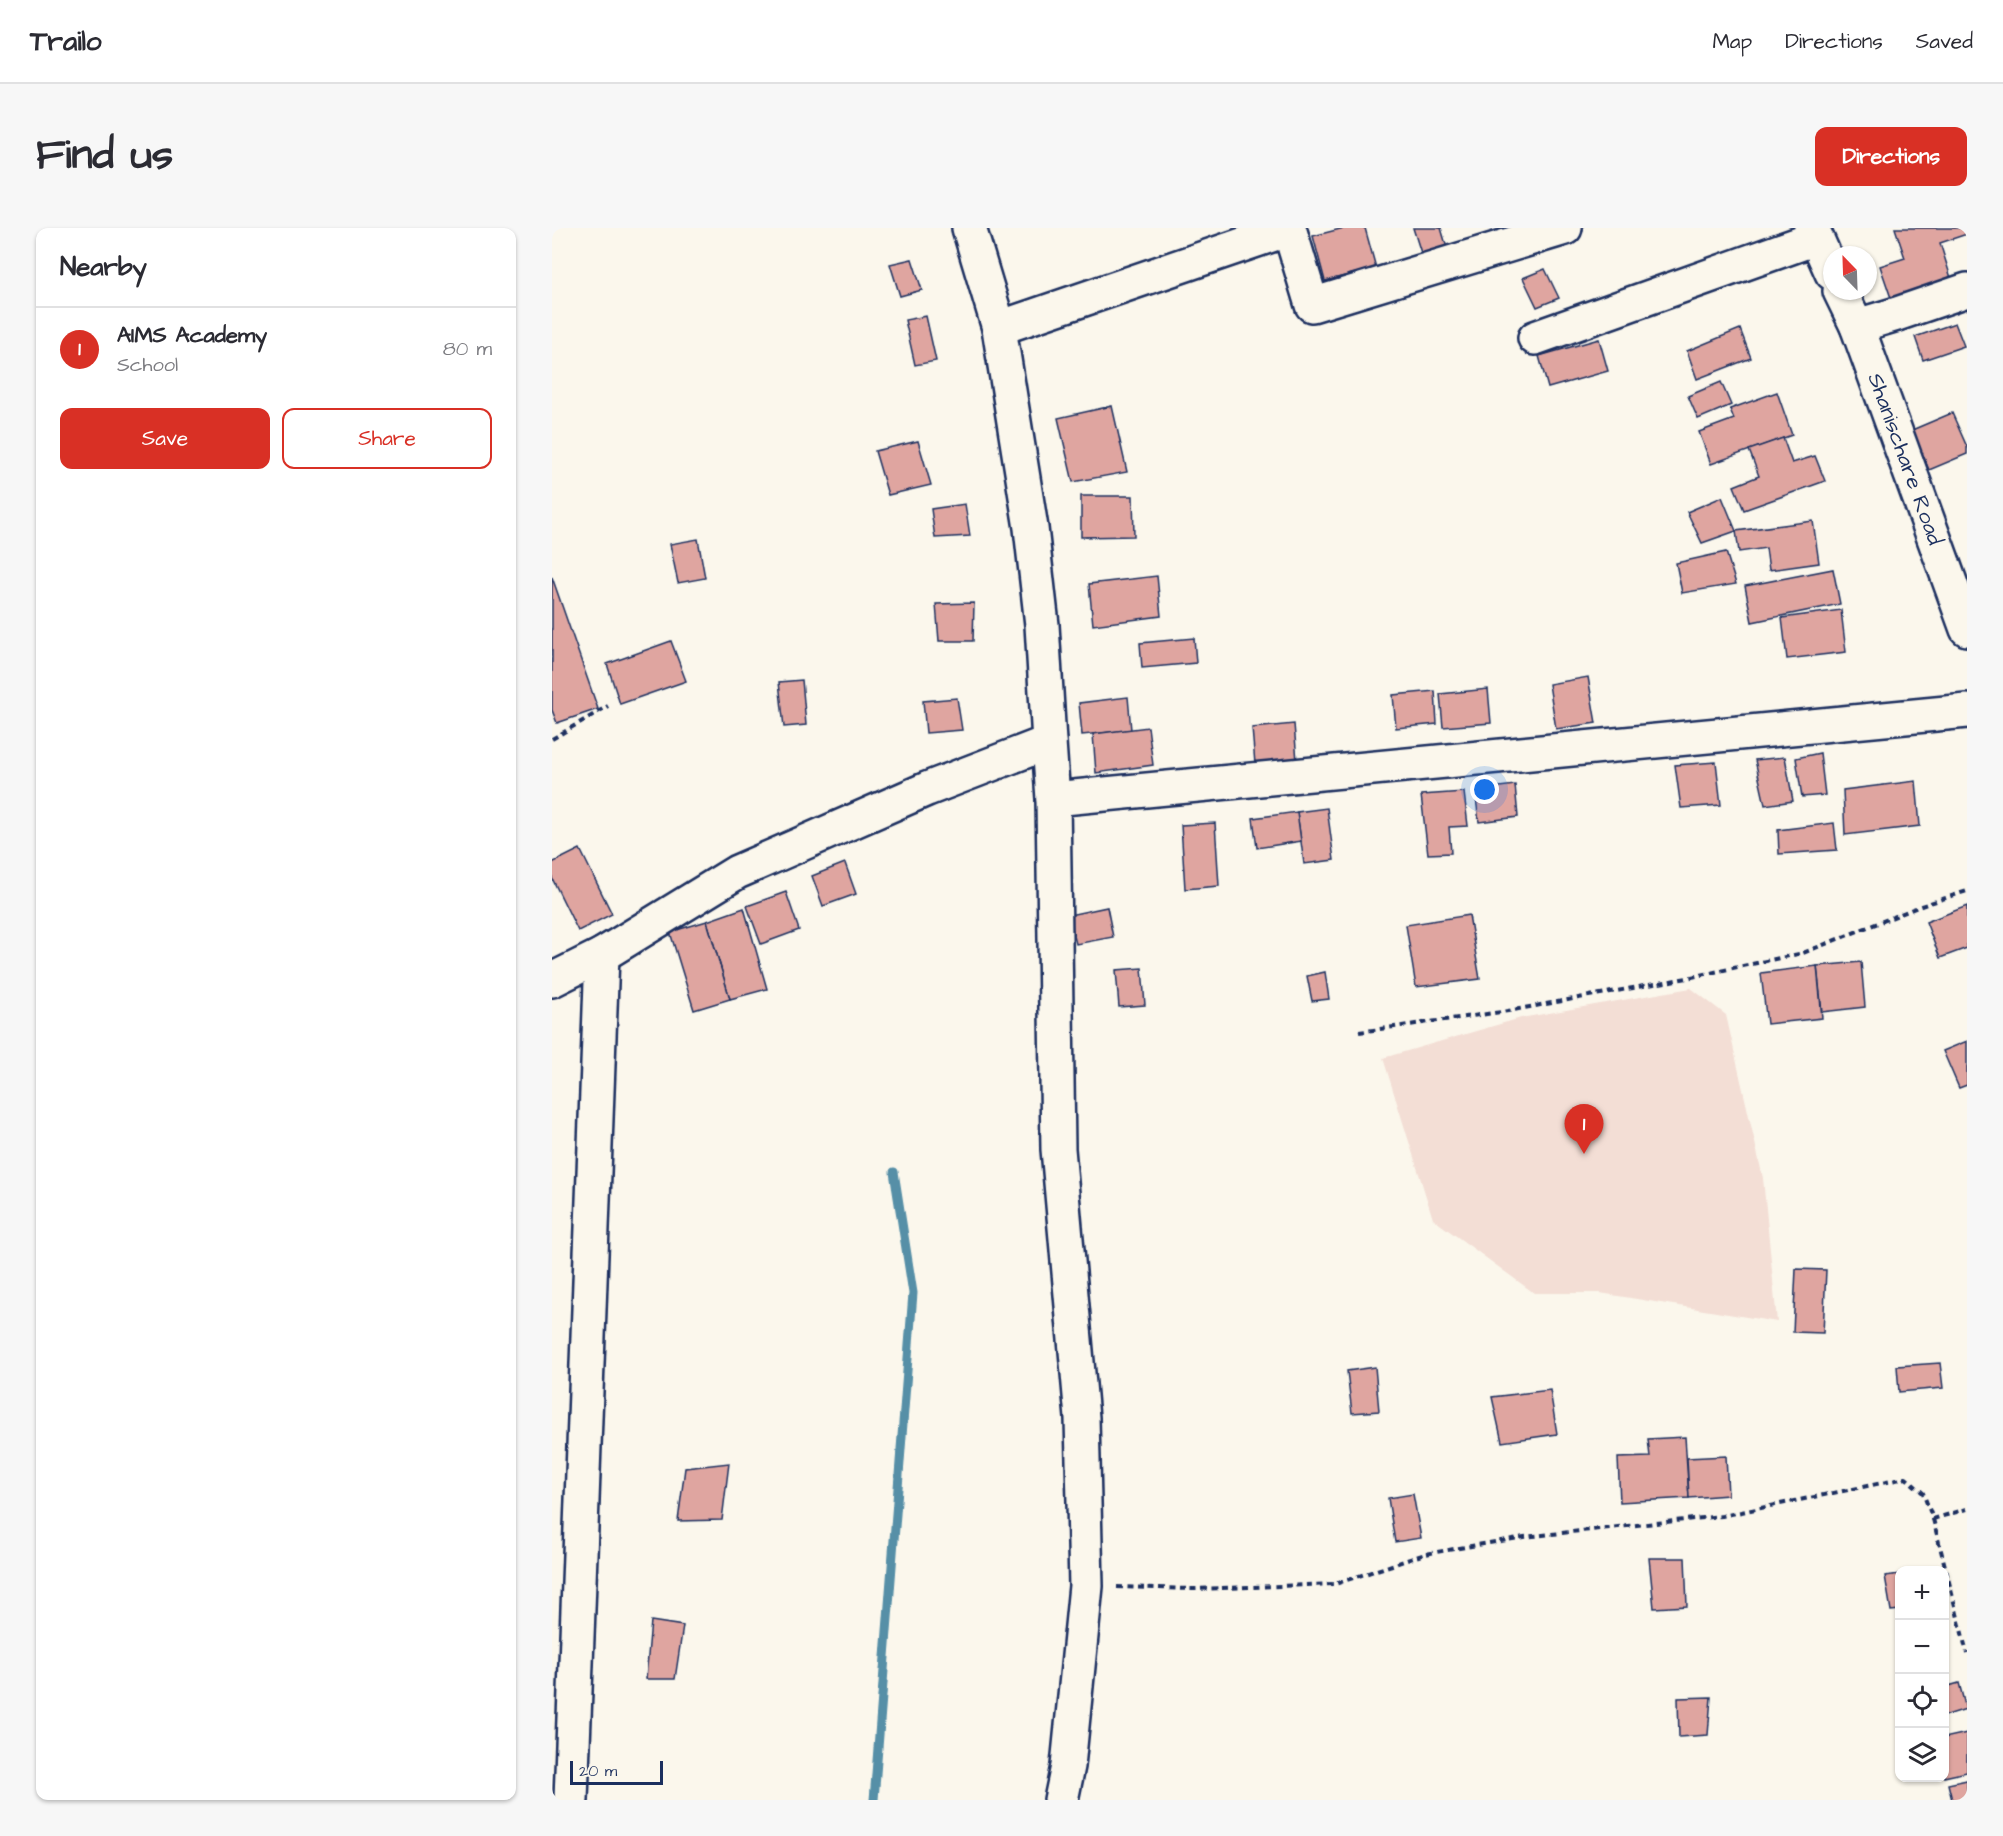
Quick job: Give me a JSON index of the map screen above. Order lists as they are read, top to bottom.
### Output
{
  "streets": {
    "street": ["Shanischare Road"]
  },
  "scale_bar": "20 m",
  "north": "top left",
  "page": {
    "header": "Trailo",
    "nav": ["Map", "Directions", "Saved"],
    "title": "Find us",
    "buttons": [
      "Directions",
      ["Save", "Share"]
    ],
    "heading": "Nearby",
    "list": [
      {
        "mark": "1",
        "name": "AIMS Academy",
        "note": "School",
        "value": "80 m"
      }
    ],
    "pins": "1",
    "map_buttons": ["+", "−"],
    "scale": "20 m"
  }
}
